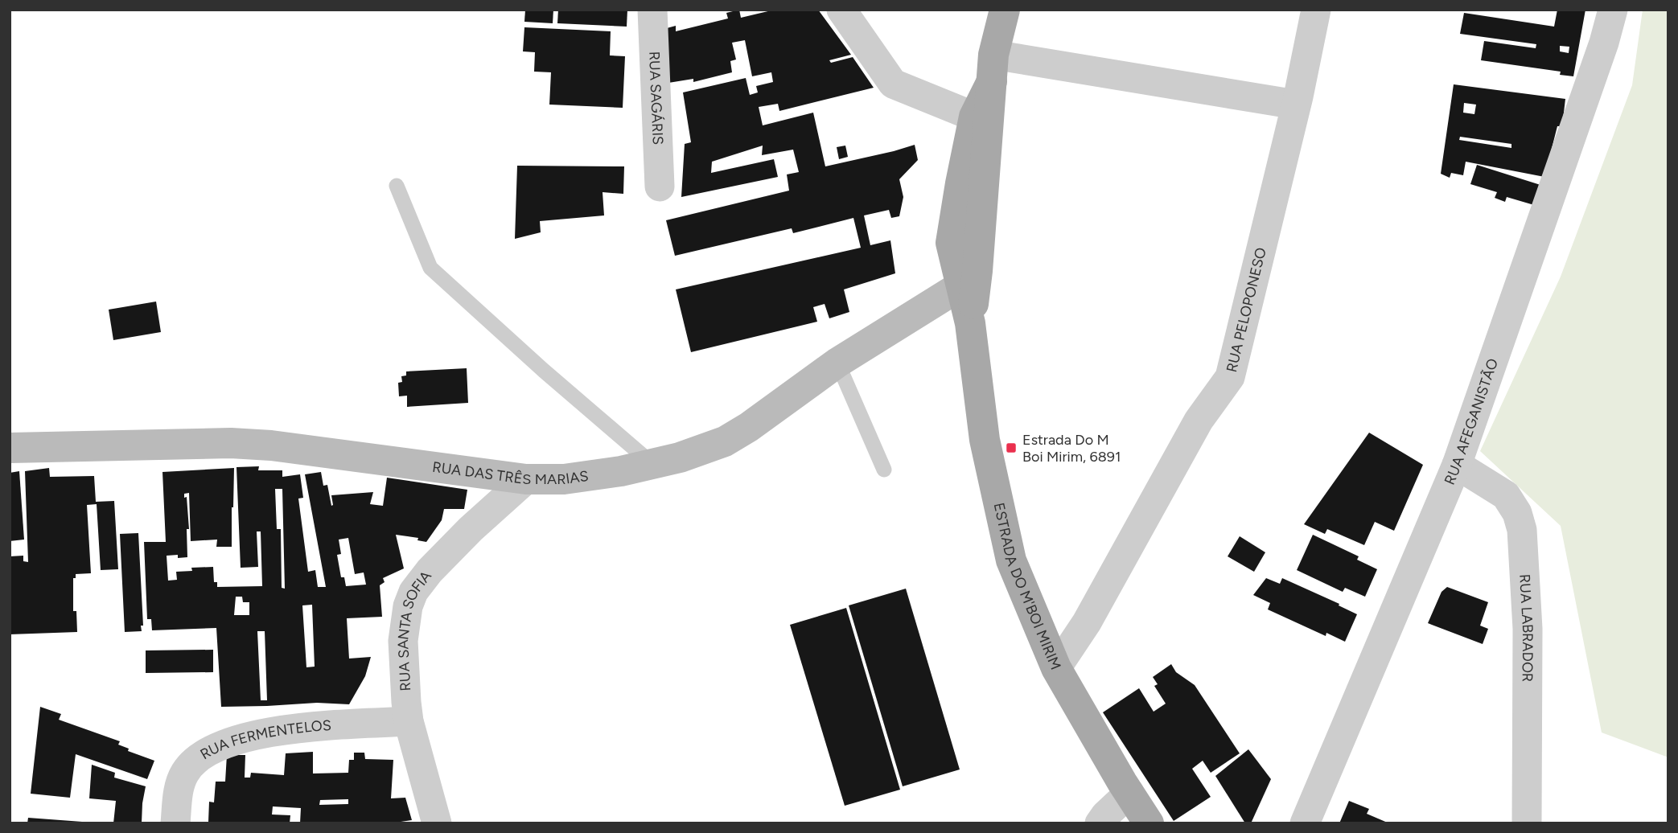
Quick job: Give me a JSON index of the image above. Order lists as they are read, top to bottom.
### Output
{
  "streets": {
    "main road": ["ESTRADA DO M'BOI MIRIM"],
    "street": [
      "RUA SAGÁRIS",
      "RUA PELOPONESO",
      "RUA AFEGANISTÃO",
      "RUA DAS TRÊS MARIAS",
      "RUA LABRADOR",
      "RUA SANTA SOFIA",
      "RUA FERMENTELOS"
    ]
  },
  "crossings": [
    ["RUA PELOPONESO", "ESTRADA DO M'BOI MIRIM"],
    ["RUA AFEGANISTÃO", "RUA LABRADOR"],
    ["RUA DAS TRÊS MARIAS", "ESTRADA DO M'BOI MIRIM"],
    ["RUA DAS TRÊS MARIAS", "RUA SANTA SOFIA"],
    ["RUA SANTA SOFIA", "RUA FERMENTELOS"]
  ],
  "places": {
    "transit": ["Estrada Do M Boi Mirim, 6891"]
  }
}
